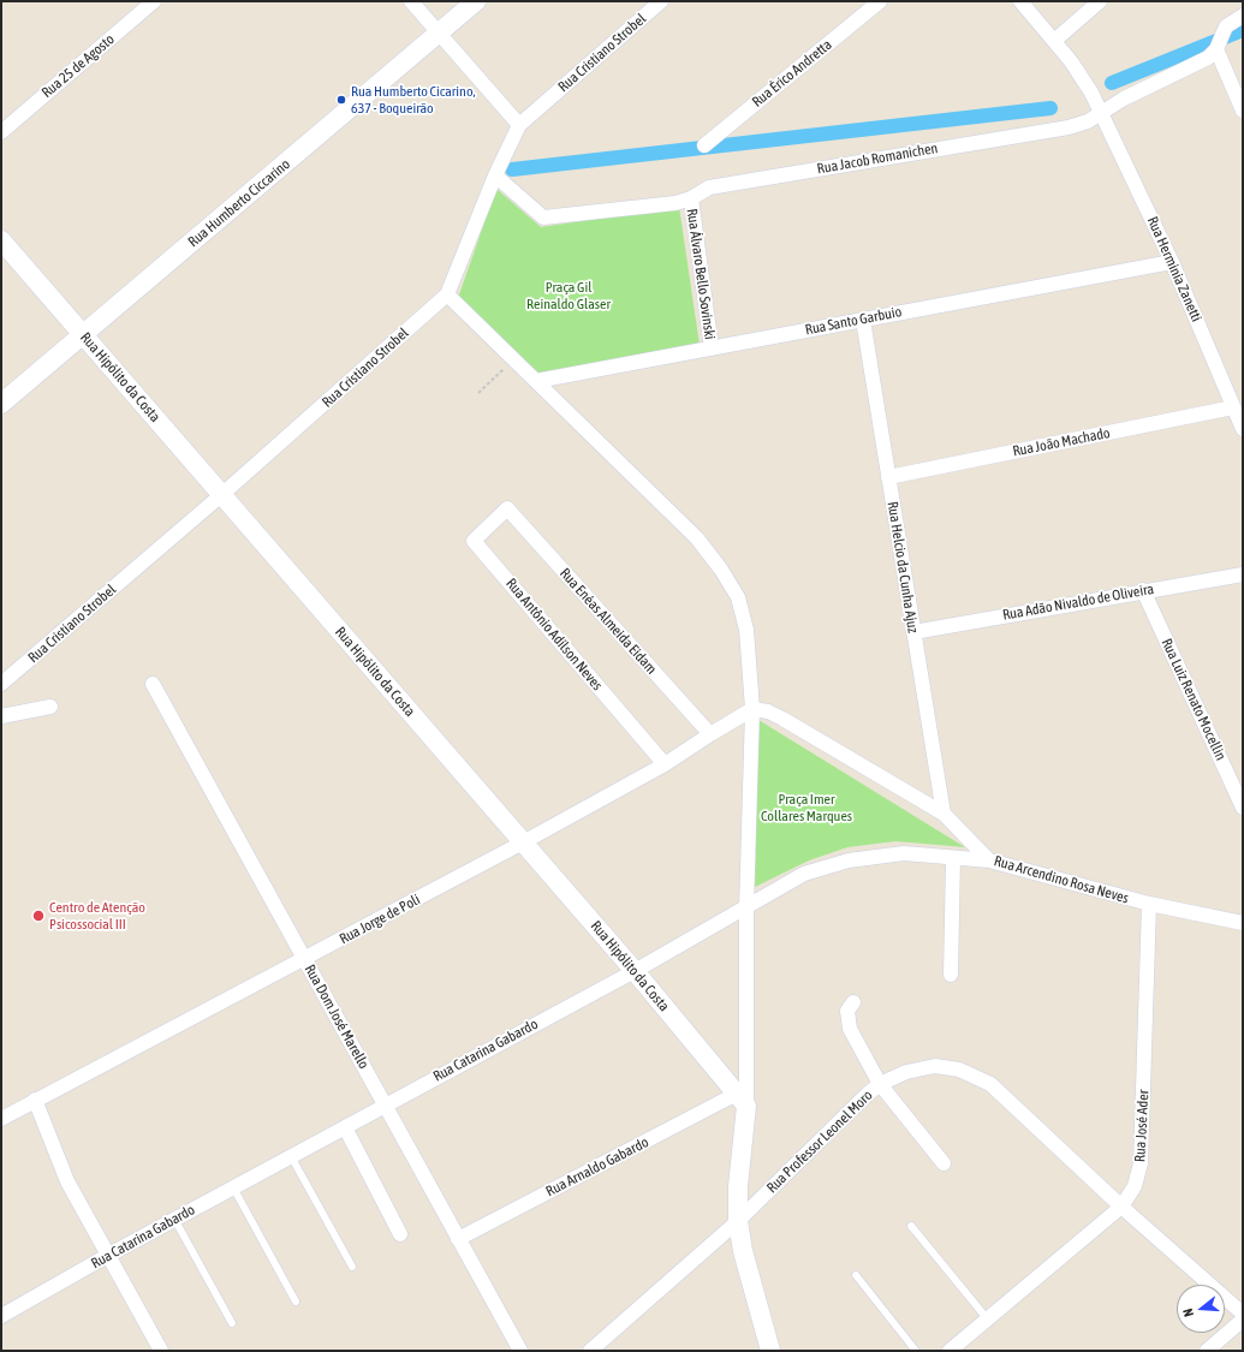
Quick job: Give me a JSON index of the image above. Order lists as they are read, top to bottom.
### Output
{
  "streets": {
    "street": [
      "Rua Cristiano Strobel",
      "Rua 25 de Agosto",
      "Rua Érico Andretta",
      "Rua Jacob Romanichen",
      "Rua Humberto Ciccarino",
      "Rua Herminia Zanetti",
      "Rua Álvaro Bello Sovinski",
      "Rua Santo Garbuio",
      "Rua Hipólito da Costa",
      "Rua João Machado",
      "Rua Helcio da Cunha Ajuz",
      "Rua Adão Nivaldo de Oliveira",
      "Rua Enéas Almeida Eidam",
      "Rua Antônio Adílson Neves",
      "Rua Luiz Renato Mocellin",
      "Rua Arcendino Rosa Neves",
      "Rua Jorge de Poli",
      "Rua Dom José Marello",
      "Rua Catarina Gabardo",
      "Rua José Ader",
      "Rua Professor Leonel Moro",
      "Rua Arnaldo Gabardo"
    ]
  },
  "crossings": [
    ["Rua Cristiano Strobel", "Rua Jacob Romanichen"],
    ["Rua Cristiano Strobel", "Rua Hipólito da Costa"],
    ["Rua Jacob Romanichen", "Rua Herminia Zanetti"],
    ["Rua Jacob Romanichen", "Rua Álvaro Bello Sovinski"],
    ["Rua Humberto Ciccarino", "Rua Hipólito da Costa"],
    ["Rua Herminia Zanetti", "Rua Santo Garbuio"],
    ["Rua Herminia Zanetti", "Rua João Machado"],
    ["Rua Álvaro Bello Sovinski", "Rua Santo Garbuio"],
    ["Rua Santo Garbuio", "Rua Helcio da Cunha Ajuz"],
    ["Rua Hipólito da Costa", "Rua Jorge de Poli"],
    ["Rua Hipólito da Costa", "Rua Catarina Gabardo"],
    ["Rua Hipólito da Costa", "Rua Arnaldo Gabardo"],
    ["Rua João Machado", "Rua Helcio da Cunha Ajuz"],
    ["Rua Helcio da Cunha Ajuz", "Rua Adão Nivaldo de Oliveira"],
    ["Rua Helcio da Cunha Ajuz", "Rua Arcendino Rosa Neves"],
    ["Rua Adão Nivaldo de Oliveira", "Rua Luiz Renato Mocellin"],
    ["Rua Enéas Almeida Eidam", "Rua Antônio Adílson Neves"],
    ["Rua Enéas Almeida Eidam", "Rua Jorge de Poli"],
    ["Rua Antônio Adílson Neves", "Rua Jorge de Poli"],
    ["Rua Arcendino Rosa Neves", "Rua Jorge de Poli"],
    ["Rua Arcendino Rosa Neves", "Rua Catarina Gabardo"],
    ["Rua Arcendino Rosa Neves", "Rua José Ader"],
    ["Rua Jorge de Poli", "Rua Dom José Marello"],
    ["Rua Dom José Marello", "Rua Catarina Gabardo"],
    ["Rua Dom José Marello", "Rua Arnaldo Gabardo"],
    ["Rua José Ader", "Rua Professor Leonel Moro"]
  ],
  "parks": ["Praça Gil Reinaldo Glaser", "Praça Imer Collares Marques"],
  "places": ["Rua Humberto Cicarino, 637 - Boqueirão", "Centro de Atenção Psicossocial III"],
  "north": "left"
}
